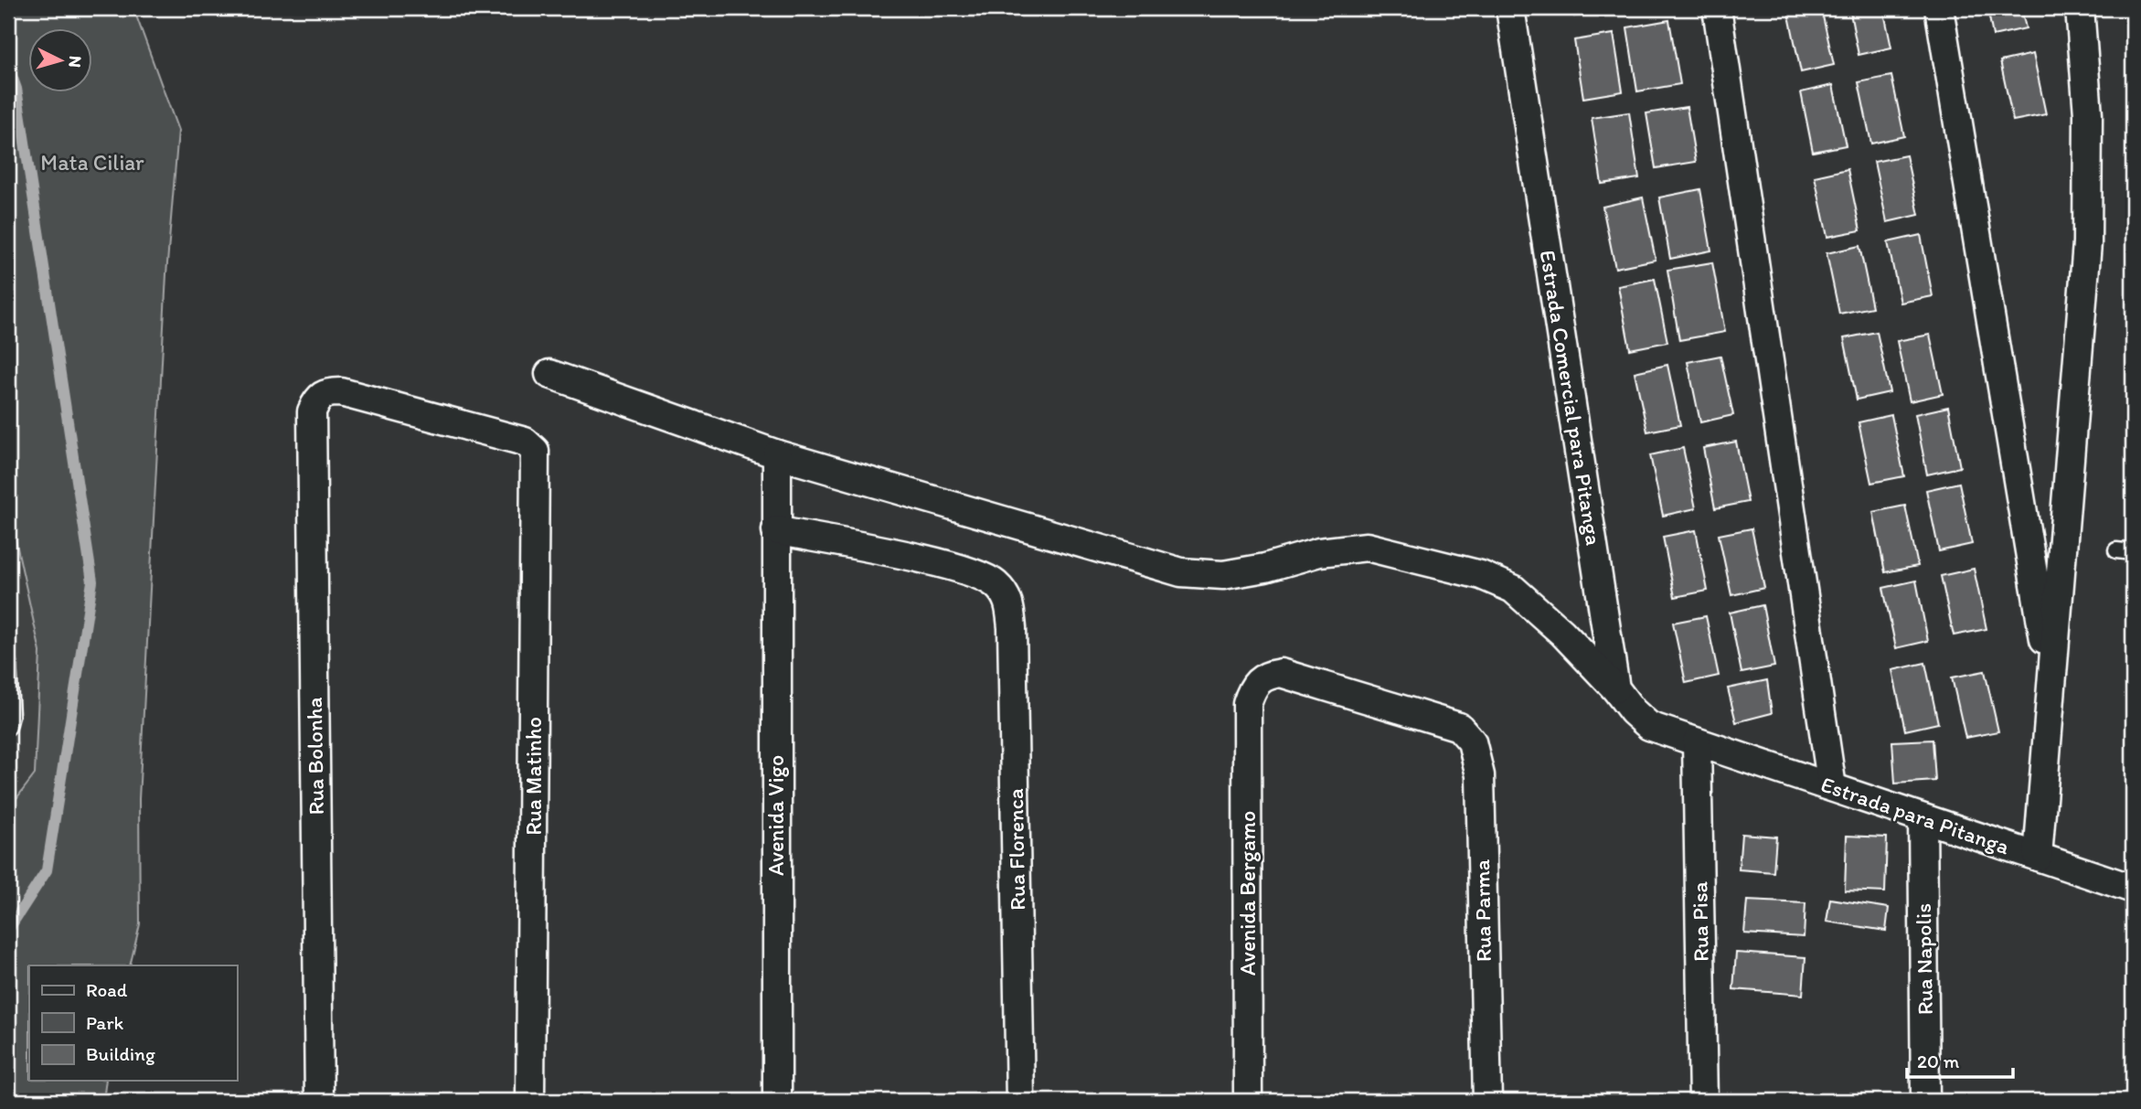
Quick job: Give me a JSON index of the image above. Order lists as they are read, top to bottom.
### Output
{
  "streets": {
    "street": [
      "Estrada Comercial para Pitanga",
      "Rua Bolonha",
      "Rua Matinho",
      "Avenida Vigo",
      "Estrada para Pitanga",
      "Rua Florenca",
      "Avenida Bergamo",
      "Rua Parma",
      "Rua Pisa",
      "Rua Napolis"
    ]
  },
  "crossings": [
    ["Estrada Comercial para Pitanga", "Estrada para Pitanga"],
    ["Estrada Comercial para Pitanga", "Rua Pisa"],
    ["Rua Bolonha", "Rua Matinho"],
    ["Avenida Vigo", "Rua Florenca"],
    ["Estrada para Pitanga", "Rua Pisa"],
    ["Estrada para Pitanga", "Rua Napolis"],
    ["Avenida Bergamo", "Rua Parma"]
  ],
  "parks": ["Mata Ciliar"],
  "legend": ["Road", "Park", "Building"],
  "scale_bar": "20 m",
  "north": "right"
}
